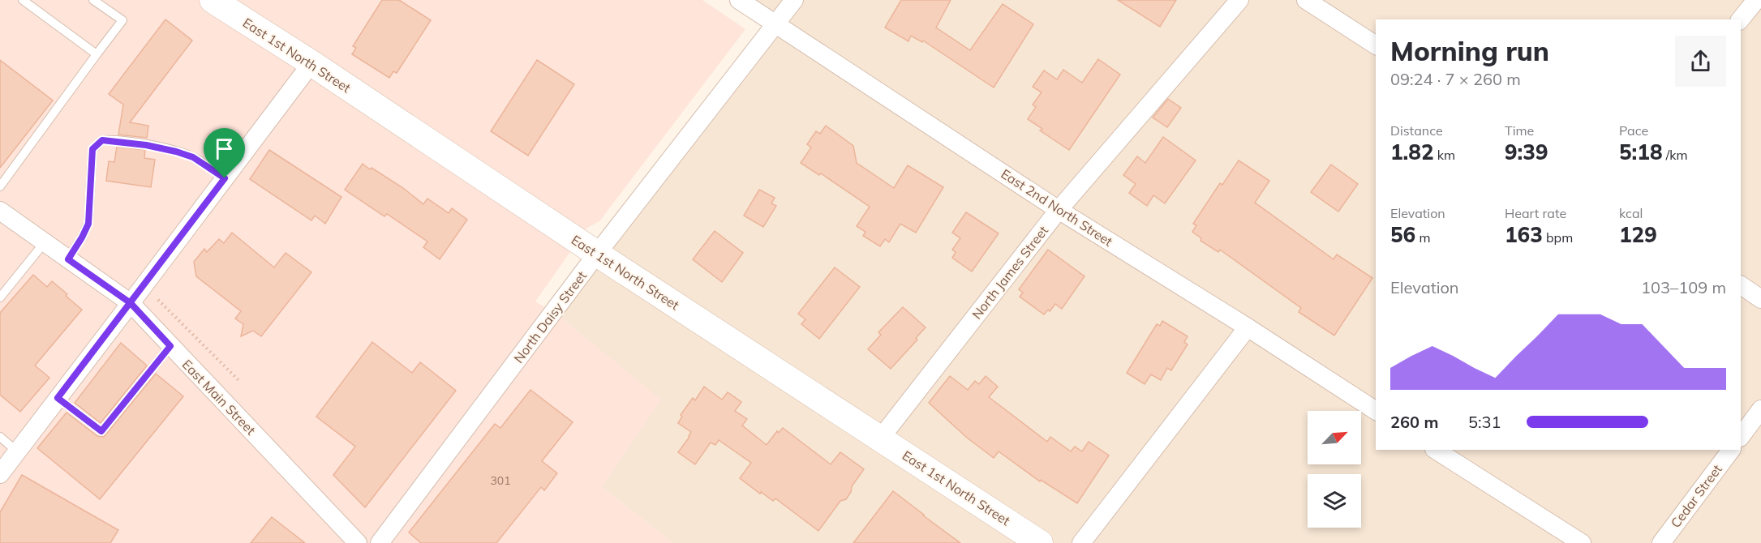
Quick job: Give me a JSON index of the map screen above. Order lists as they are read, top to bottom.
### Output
{
  "streets": {
    "main road": ["East 1st North Street"],
    "street": [
      "East 2nd North Street",
      "North James Street",
      "North Daisy Street",
      "East Main Street",
      "Cedar Street"
    ]
  },
  "crossings": [
    ["East 1st North Street", "North James Street"],
    ["East 1st North Street", "North Daisy Street"],
    ["East 2nd North Street", "North James Street"],
    ["East 2nd North Street", "North Daisy Street"]
  ],
  "house_numbers": ["301"],
  "north": "top right",
  "page": {
    "heading": ["Morning run", "09:24 · 7 × 260 m"],
    "stats": [
      ["Distance", "1.82 km"],
      ["Time", "9:39"],
      ["Pace", "5:18 /km"],
      ["Elevation", "56 m"],
      ["Heart rate", "163 bpm"],
      ["kcal", "129"]
    ],
    "chart": ["Elevation", "103–109 m"],
    "list": [
      {
        "name": "260 m",
        "note": "5:31"
      }
    ]
  }
}
